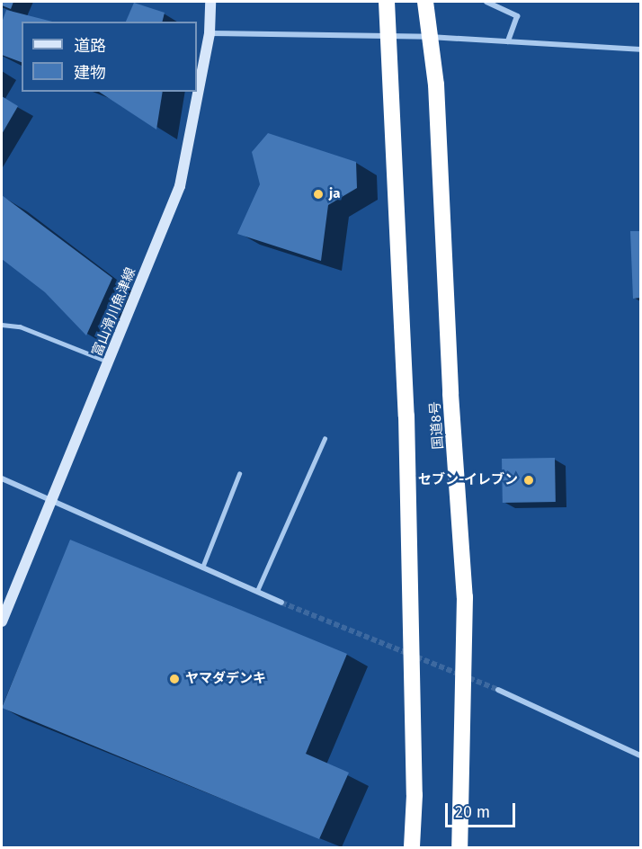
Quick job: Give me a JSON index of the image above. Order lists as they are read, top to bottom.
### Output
{
  "streets": {
    "highway": ["国道8号"],
    "main road": ["富山滑川魚津線"]
  },
  "places": ["ja", "セブン-イレブン", "ヤマダデンキ"],
  "legend": ["道路", "建物"],
  "scale_bar": "20 m"
}
